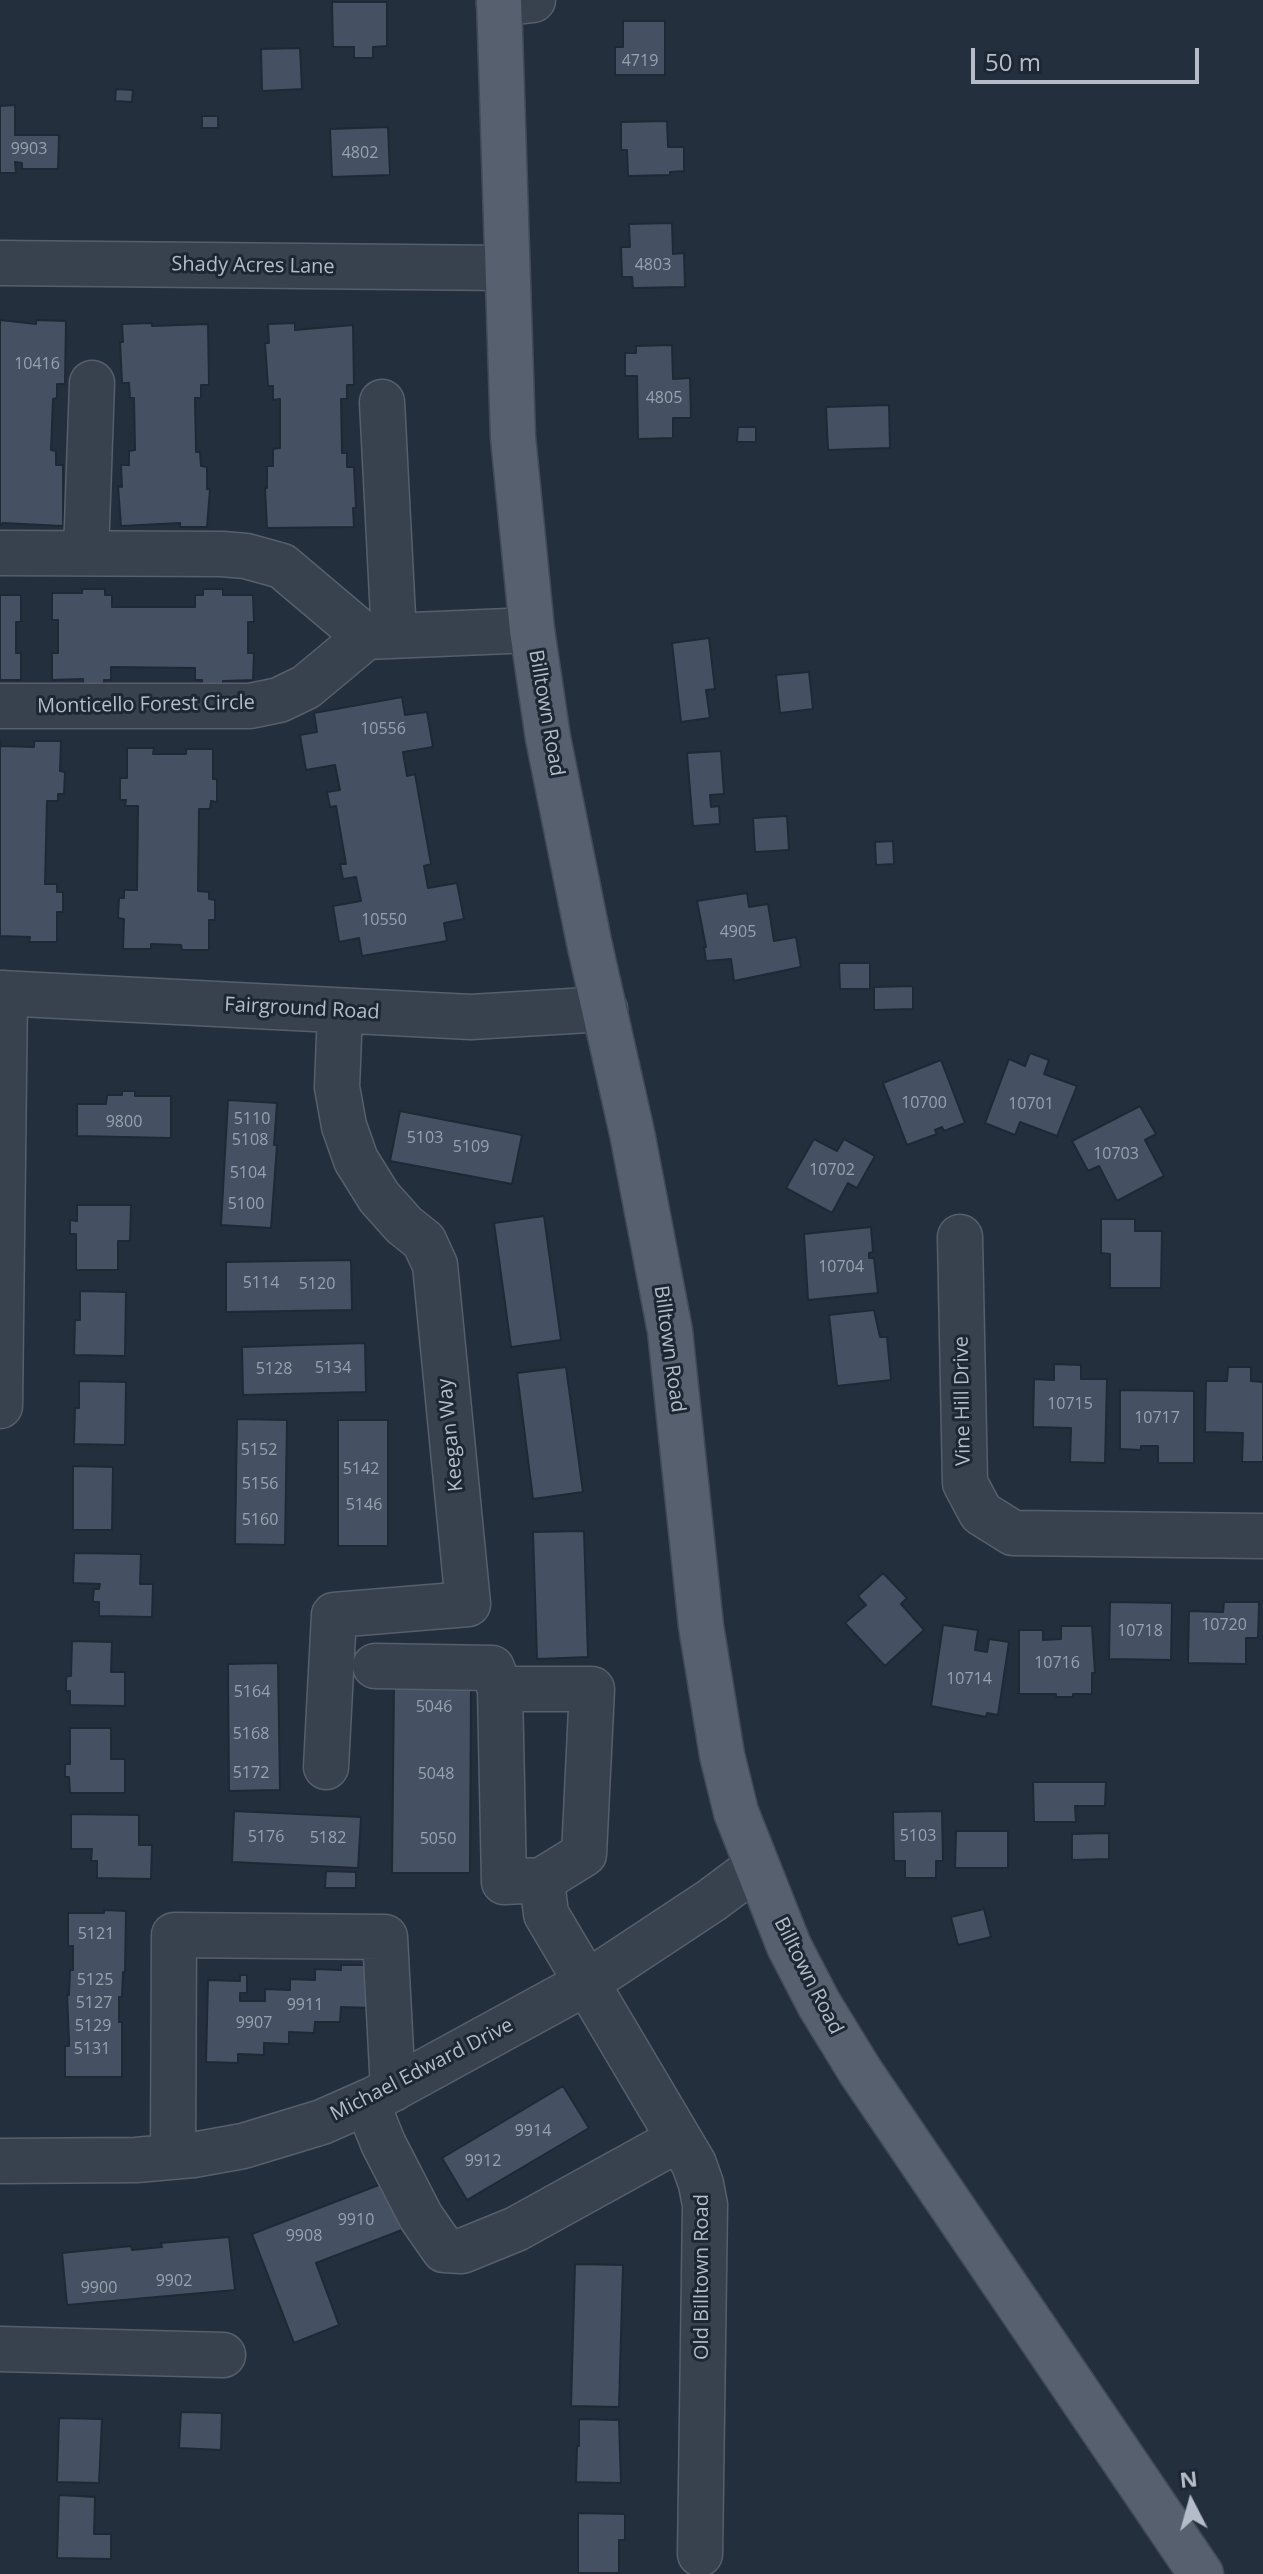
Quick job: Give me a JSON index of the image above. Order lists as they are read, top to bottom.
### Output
{
  "streets": {
    "main road": ["Billtown Road"],
    "street": [
      "Shady Acres Lane",
      "Monticello Forest Circle",
      "Fairground Road",
      "Vine Hill Drive",
      "Keegan Way",
      "Michael Edward Drive",
      "Old Billtown Road"
    ]
  },
  "crossings": [
    ["Shady Acres Lane", "Billtown Road"],
    ["Billtown Road", "Fairground Road"],
    ["Billtown Road", "Michael Edward Drive"],
    ["Fairground Road", "Keegan Way"],
    ["Michael Edward Drive", "Old Billtown Road"]
  ],
  "house_numbers": [
    "4719",
    "9903",
    "4802",
    "4803",
    "10416",
    "4805",
    "10556",
    "10550",
    "4905",
    "10700",
    "10701",
    "5110",
    "9800",
    "5103",
    "5108",
    "5109",
    "10703",
    "10702",
    "5104",
    "5100",
    "10704",
    "5114",
    "5120",
    "5134",
    "5128",
    "10715",
    "10717",
    "5152",
    "5142",
    "5156",
    "5146",
    "5160",
    "10720",
    "10718",
    "10716",
    "10714",
    "5164",
    "5046",
    "5168",
    "5172",
    "5048",
    "5103",
    "5176",
    "5182",
    "5050",
    "5121",
    "5125",
    "5127",
    "9911",
    "9907",
    "5129",
    "5131",
    "9914",
    "9912",
    "9910",
    "9908",
    "9902",
    "9900"
  ],
  "scale_bar": "50 m",
  "north": "top"
}
